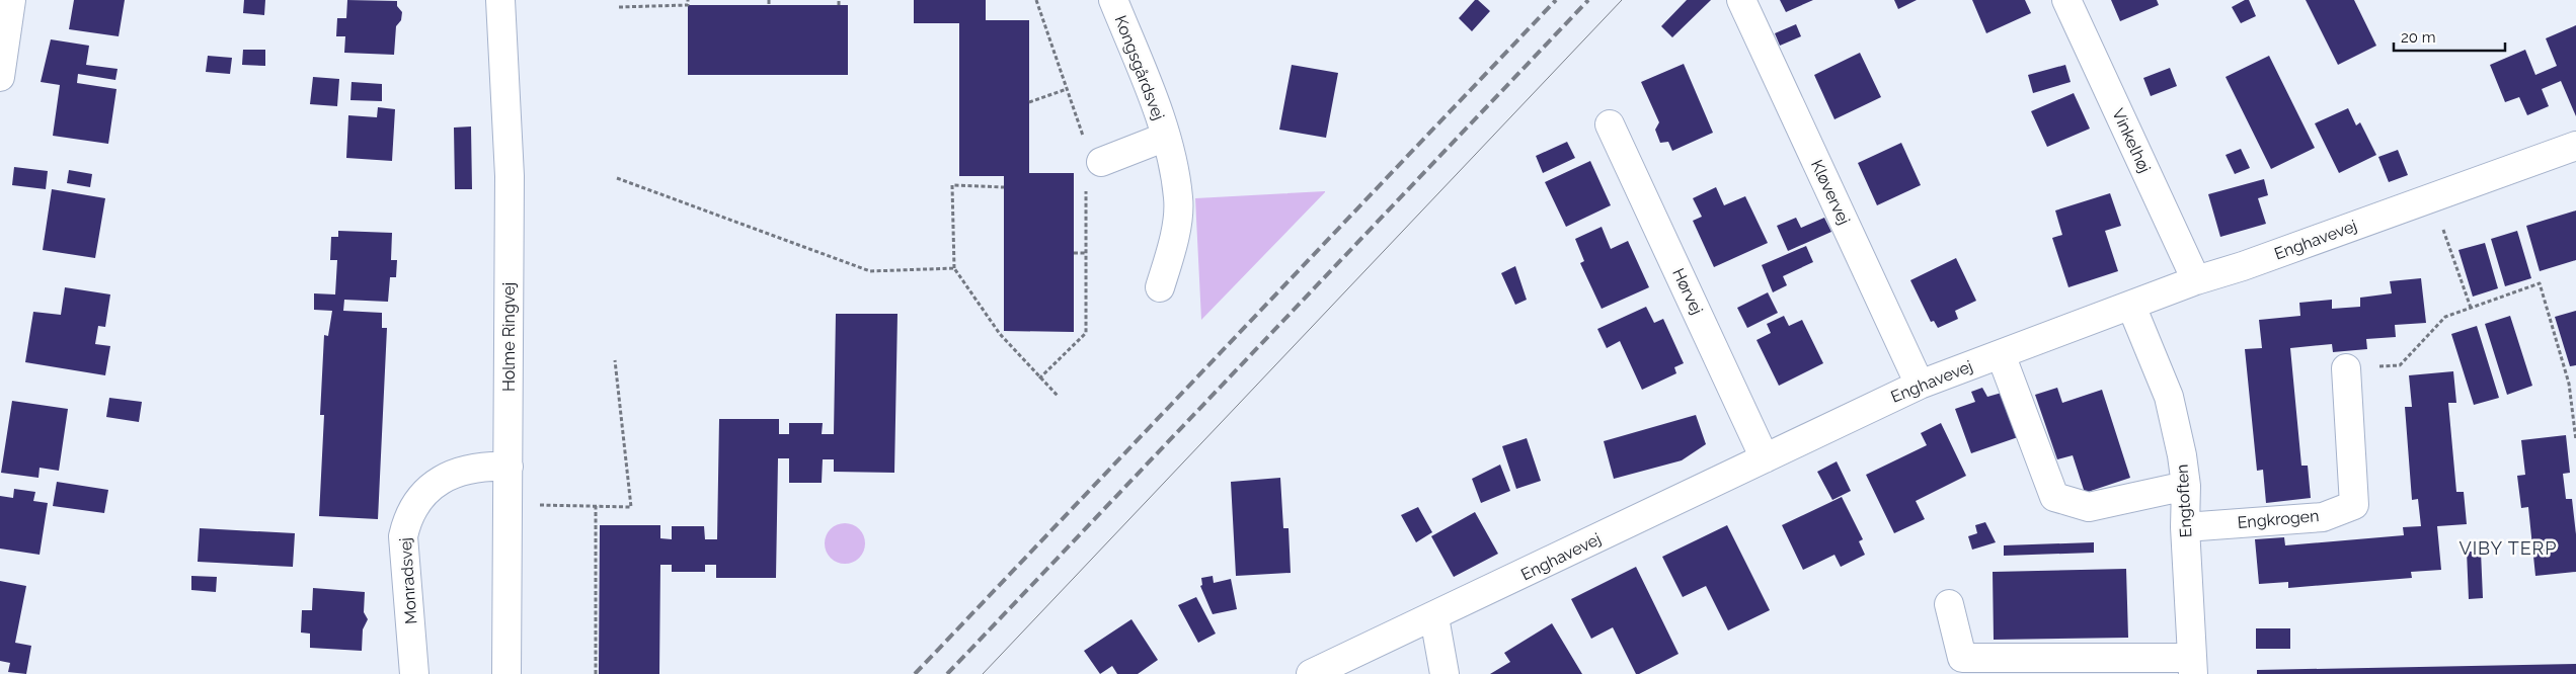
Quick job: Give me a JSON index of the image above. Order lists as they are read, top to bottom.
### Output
{
  "streets": {
    "street": [
      "Kongsgårdsvej",
      "Vinkelhøj",
      "Kløvervej",
      "Enghavevej",
      "Hørvej",
      "Holme Ringvej",
      "Engtoften",
      "Engkrogen",
      "Monradsvej"
    ]
  },
  "crossings": [
    ["Vinkelhøj", "Enghavevej"],
    ["Kløvervej", "Enghavevej"],
    ["Enghavevej", "Hørvej"],
    ["Enghavevej", "Engtoften"],
    ["Holme Ringvej", "Monradsvej"],
    ["Engtoften", "Engkrogen"]
  ],
  "districts": ["VIBY TERP"],
  "scale_bar": "20 m"
}
